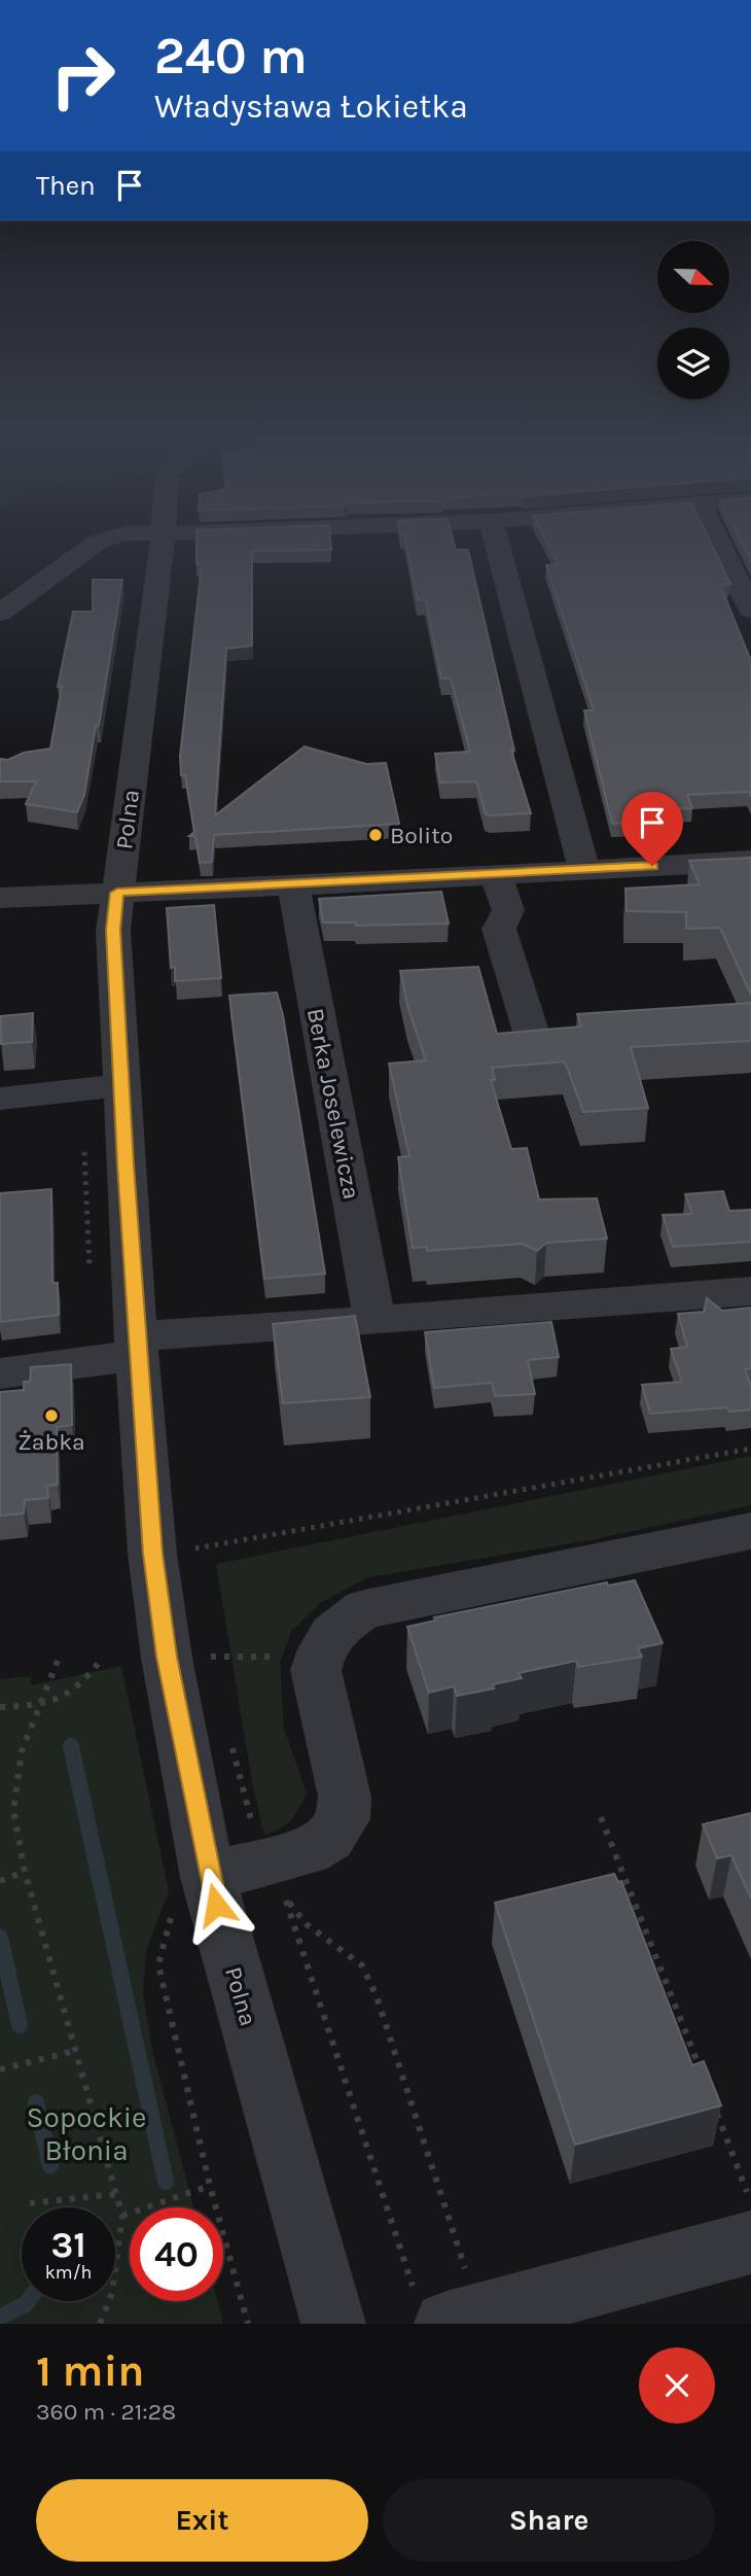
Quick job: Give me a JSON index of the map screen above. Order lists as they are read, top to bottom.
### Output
{
  "streets": {
    "street": ["Polna", "Berka Joselewicza"]
  },
  "parks": ["Sopockie Błonia"],
  "places": ["Bolito", "Żabka"],
  "north": "right",
  "page": {
    "turn": ["240 m", "Władysława Łokietka"],
    "then": "Then",
    "speed": "31 km/h",
    "limit": "40",
    "heading": ["1 min", "360 m · 21:28"],
    "buttons": ["Exit", "Share"]
  }
}
